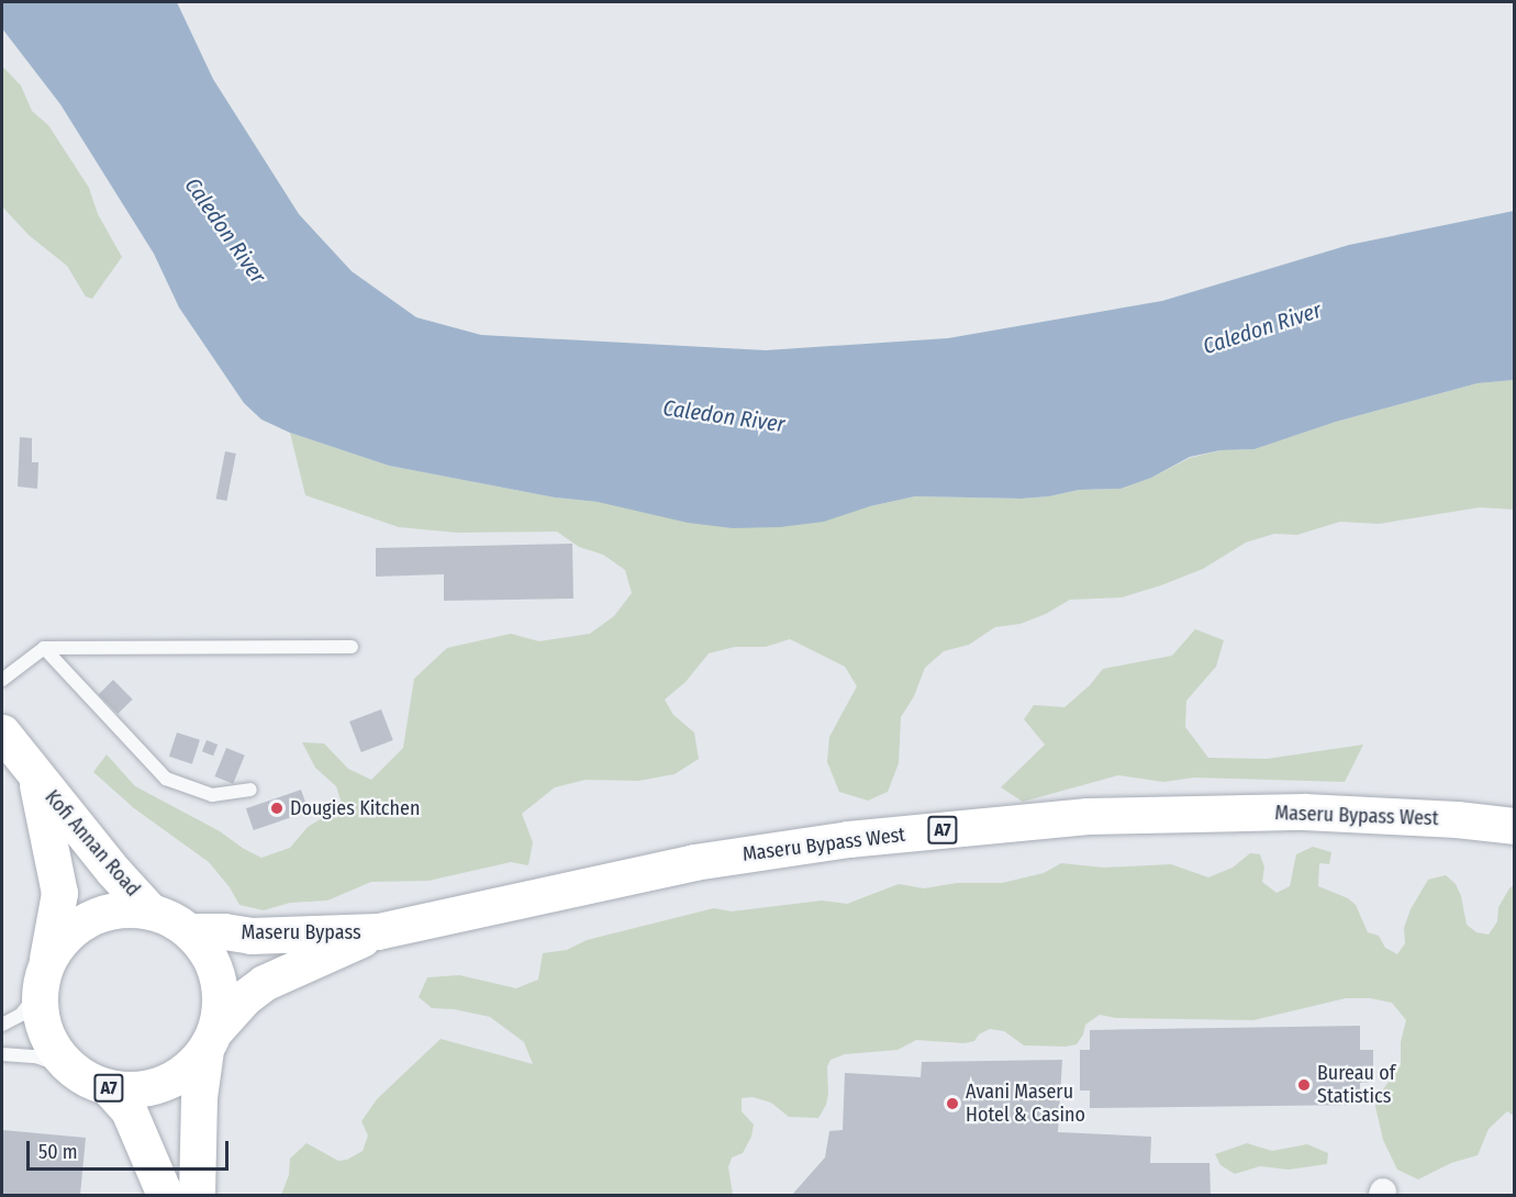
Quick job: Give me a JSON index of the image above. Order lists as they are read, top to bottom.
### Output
{
  "streets": {
    "main road": [
      "Maseru Bypass West",
      "A7",
      "Kofi Annan Road",
      "Maseru Bypass"
    ]
  },
  "crossings": [
    ["Maseru Bypass West", "Maseru Bypass"],
    ["A7", "Kofi Annan Road"],
    ["A7", "Maseru Bypass"],
    ["Kofi Annan Road", "Maseru Bypass"]
  ],
  "water": ["Caledon River"],
  "places": ["Dougies Kitchen", "Bureau of Statistics", "Avani Maseru Hotel & Casino"],
  "scale_bar": "50 m"
}
